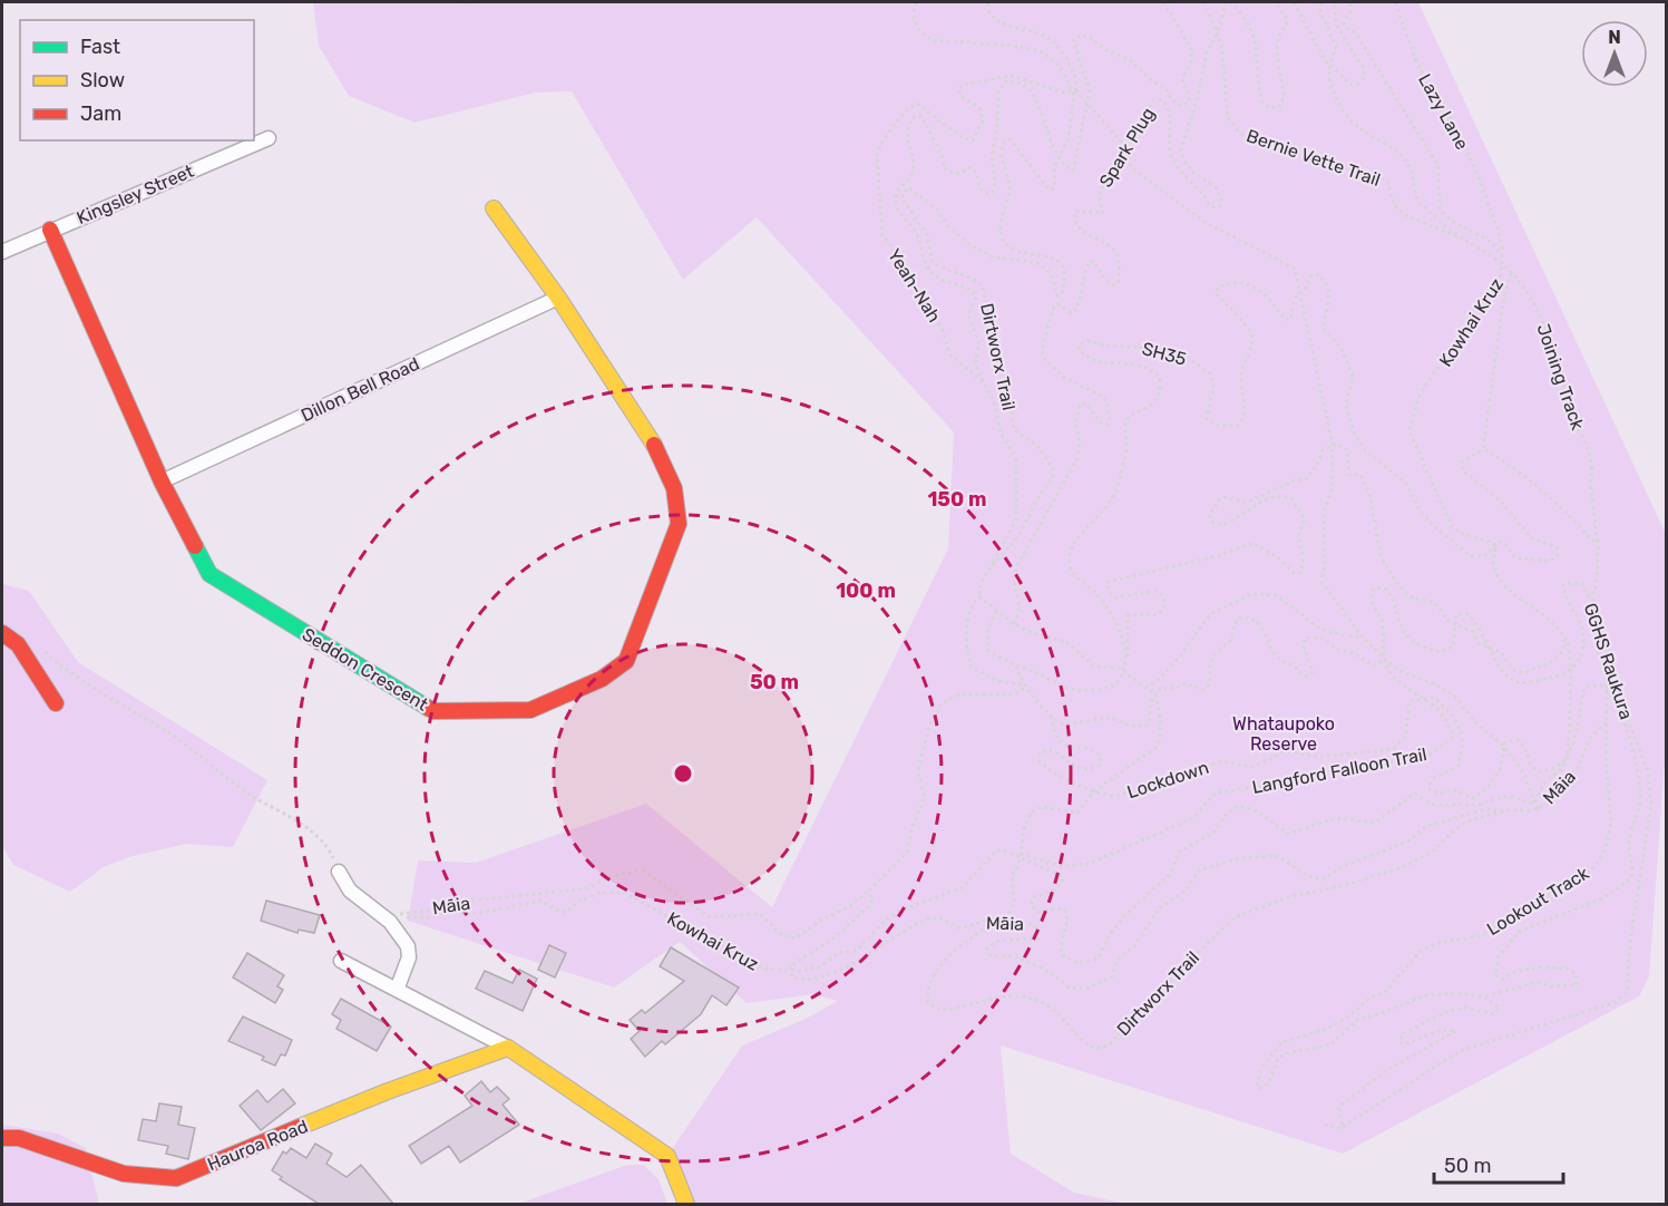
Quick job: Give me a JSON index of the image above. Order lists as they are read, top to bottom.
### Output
{
  "streets": {
    "street": [
      "Kingsley Street",
      "Dillon Bell Road",
      "Seddon Crescent",
      "Hauroa Road"
    ],
    "path": [
      "Lazy Lane",
      "Spark Plug",
      "Bernie Vette Trail",
      "Yeah-Nah",
      "Kowhai Kruz",
      "SH35",
      "Dirtworx Trail",
      "Joining Track",
      "GGHS Raukura",
      "Langford Falloon Trail",
      "Lockdown",
      "Māia",
      "Lookout Track"
    ]
  },
  "crossings": [
    ["Lazy Lane", "Kowhai Kruz"],
    ["Spark Plug", "Bernie Vette Trail"],
    ["Spark Plug", "Langford Falloon Trail"],
    ["Bernie Vette Trail", "Joining Track"],
    ["Kingsley Street", "Seddon Crescent"],
    ["Yeah-Nah", "Dirtworx Trail"],
    ["Yeah-Nah", "Langford Falloon Trail"],
    ["Kowhai Kruz", "Joining Track"],
    ["Kowhai Kruz", "Langford Falloon Trail"],
    ["Kowhai Kruz", "Māia"],
    ["SH35", "Langford Falloon Trail"],
    ["Dirtworx Trail", "Langford Falloon Trail"],
    ["Dirtworx Trail", "Māia"],
    ["Joining Track", "GGHS Raukura"],
    ["Joining Track", "Māia"],
    ["Joining Track", "Lookout Track"],
    ["Dillon Bell Road", "Seddon Crescent"],
    ["Langford Falloon Trail", "Lockdown"],
    ["Māia", "Lookout Track"]
  ],
  "parks": ["Whataupoko Reserve"],
  "legend": ["Fast", "Slow", "Jam"],
  "scale_bar": "50 m",
  "north": "top",
  "rings": ["150 m", "100 m", "50 m"]
}
